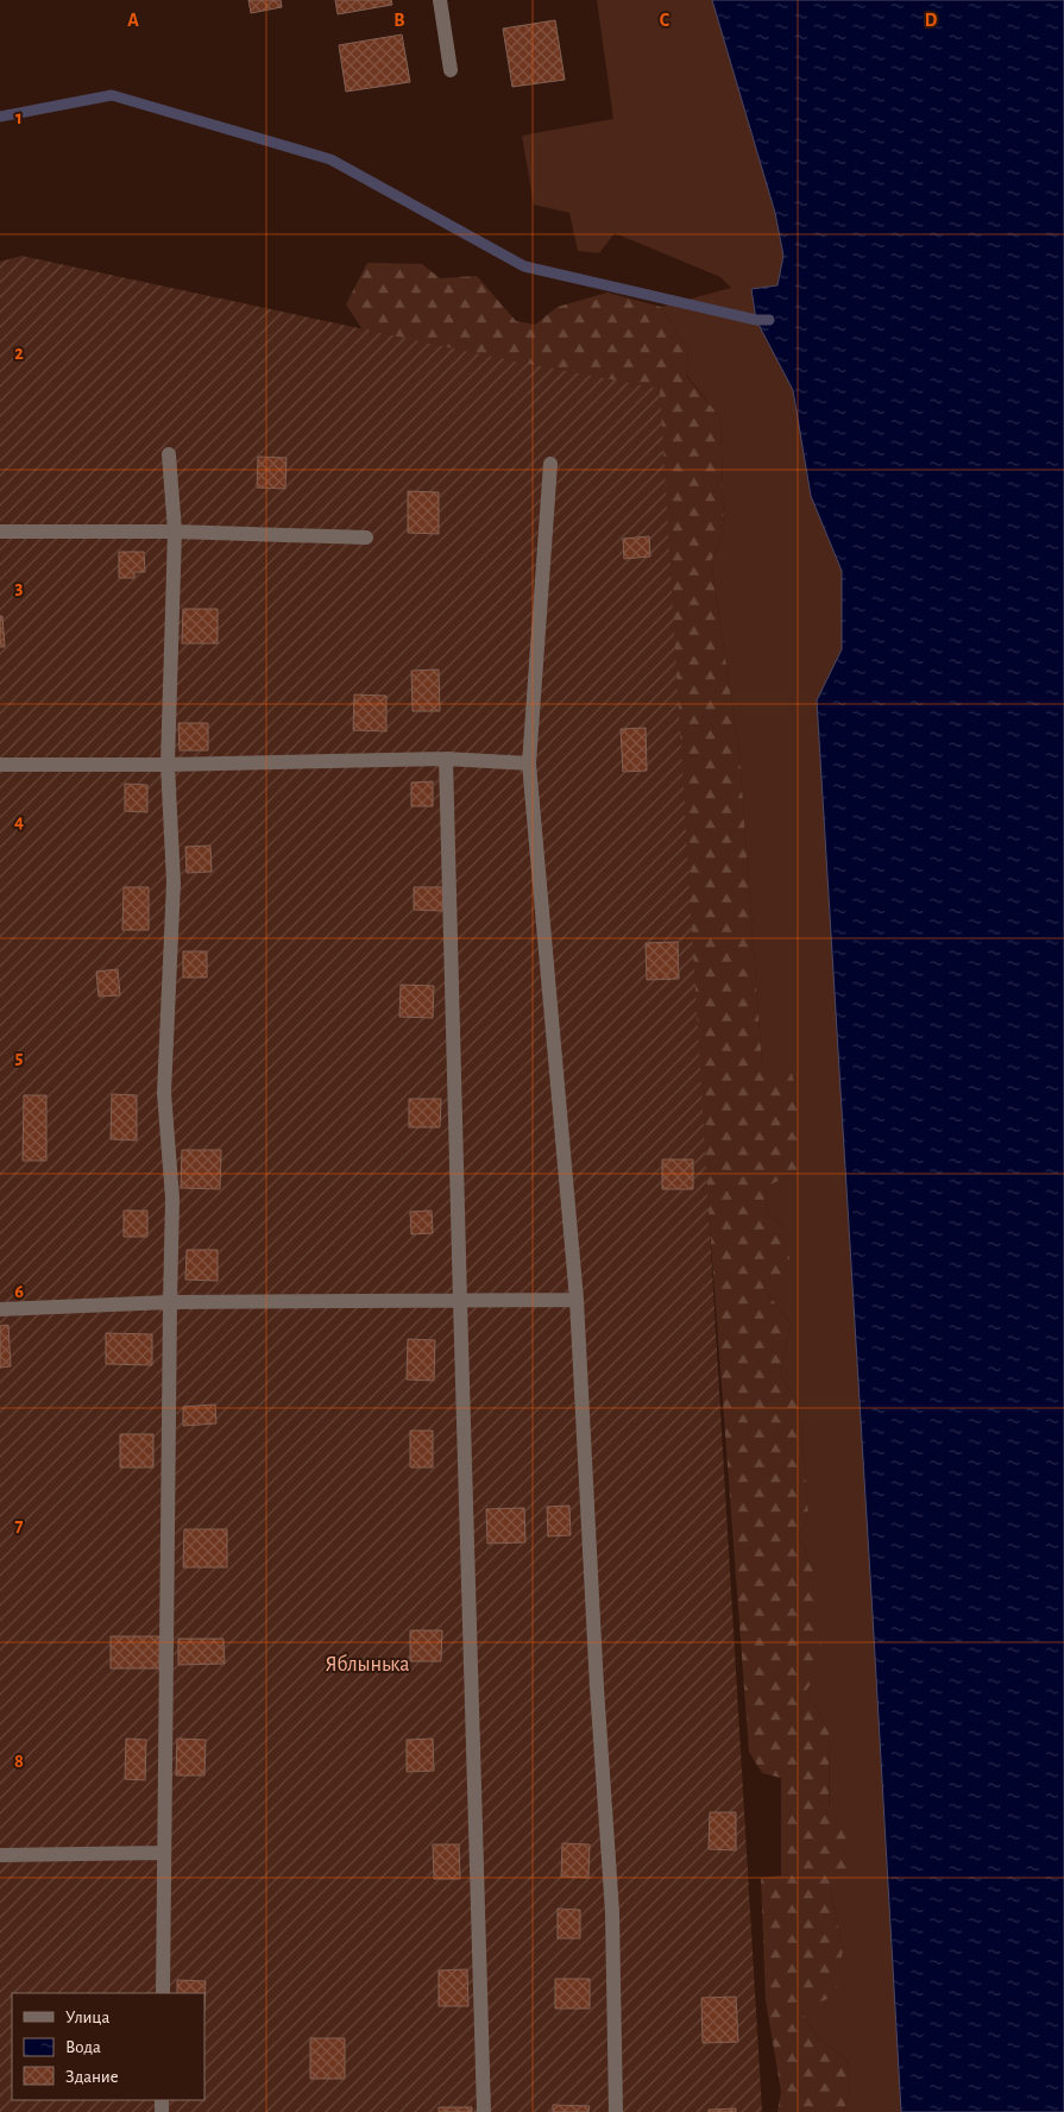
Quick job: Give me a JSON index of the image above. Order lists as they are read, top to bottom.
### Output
{
  "parks": ["Яблынька"],
  "legend": ["Улица", "Вода", "Здание"],
  "grid": {
    "columns": [
      "A",
      "B",
      "C",
      "D"
    ],
    "rows": [
      "1",
      "2",
      "3",
      "4",
      "5",
      "6",
      "7",
      "8"
    ]
  }
}
